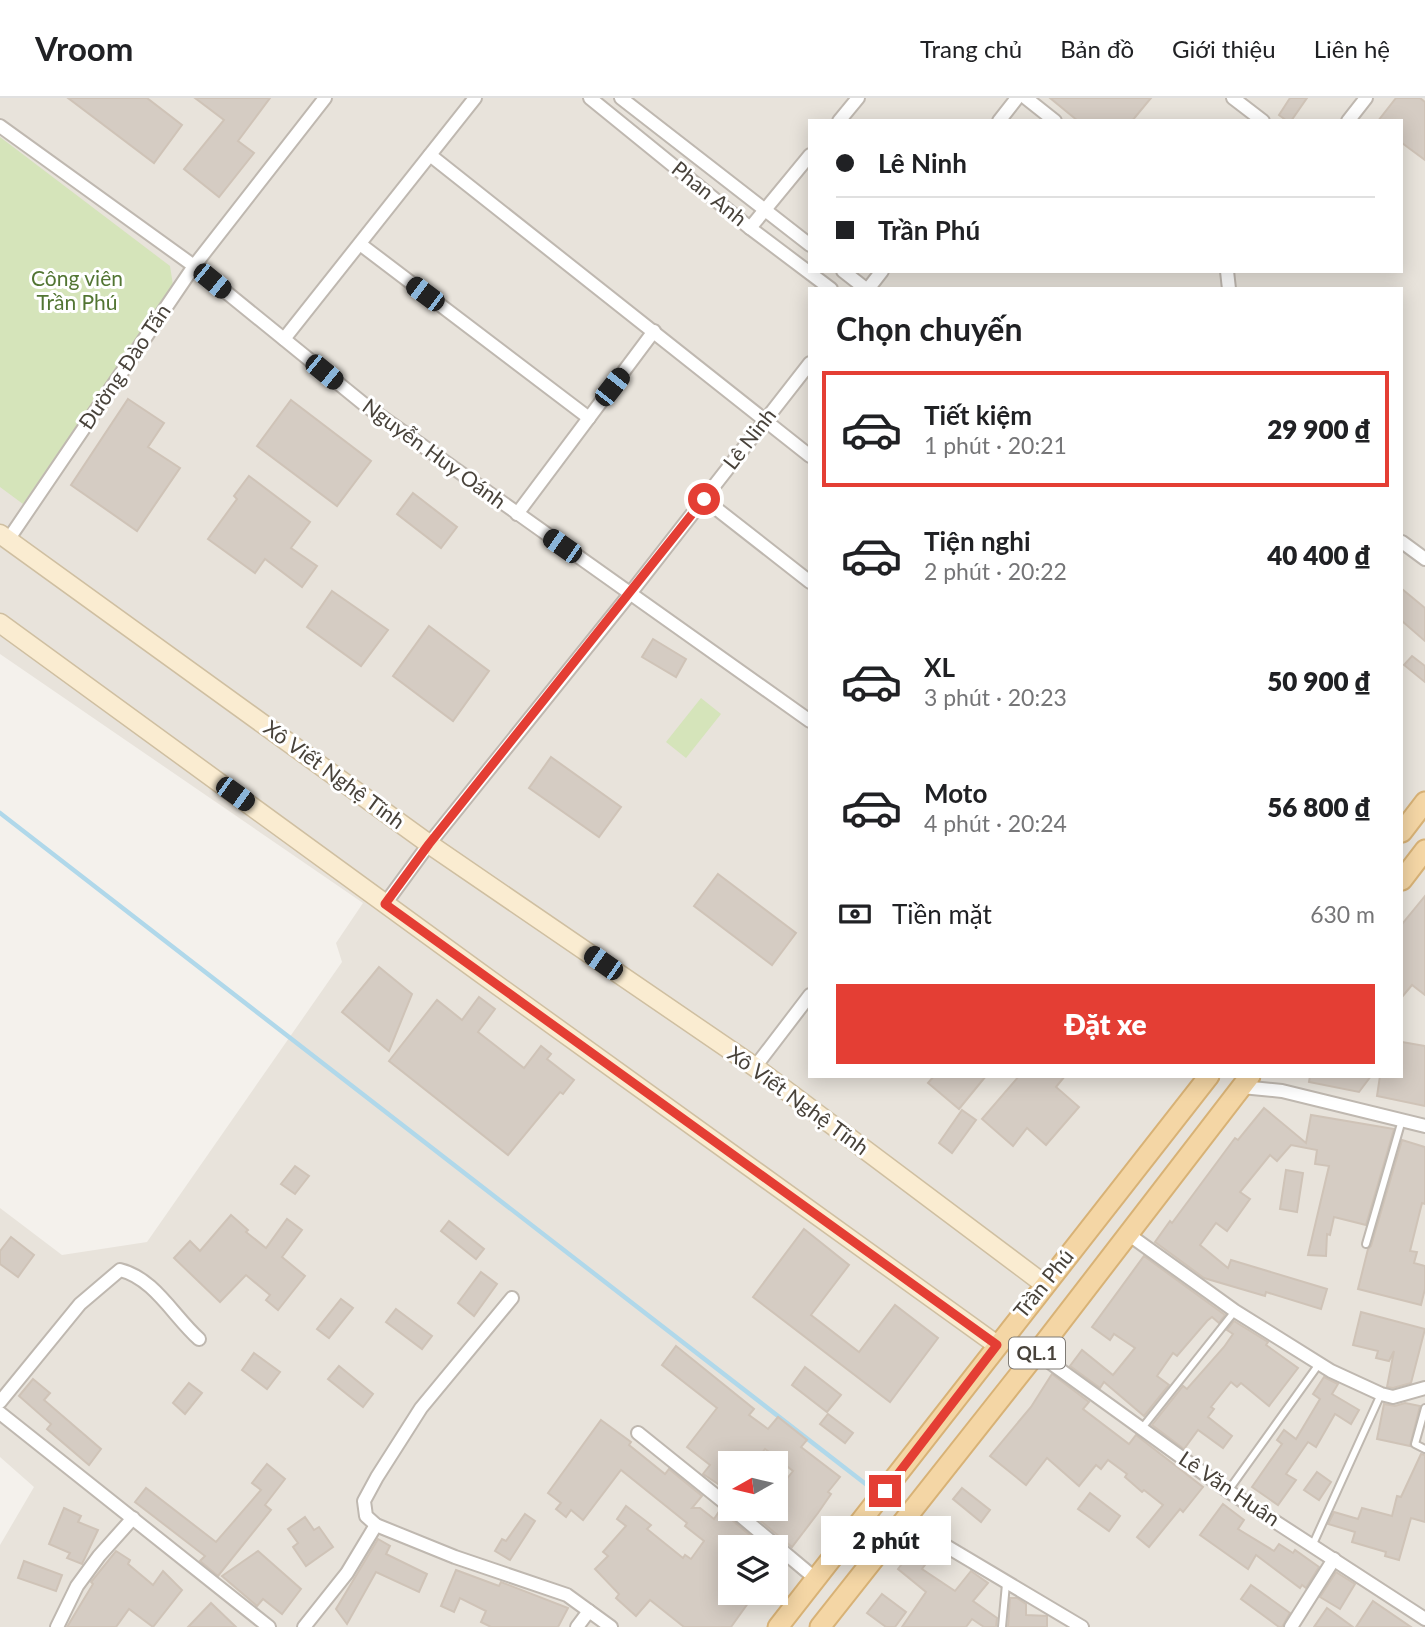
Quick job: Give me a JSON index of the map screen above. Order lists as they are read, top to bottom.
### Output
{
  "streets": {
    "main road": ["Trần Phú", "QL.1"],
    "street": [
      "Phan Anh",
      "Đường Đào Tấn",
      "Lê Ninh",
      "Nguyễn Huy Oánh",
      "Xô Viết Nghệ Tĩnh",
      "Lê Văn Huân"
    ]
  },
  "crossings": [
    ["Đường Đào Tấn", "Nguyễn Huy Oánh"],
    ["Đường Đào Tấn", "Xô Viết Nghệ Tĩnh"],
    ["Lê Ninh", "Nguyễn Huy Oánh"],
    ["Lê Ninh", "Xô Viết Nghệ Tĩnh"],
    ["Xô Viết Nghệ Tĩnh", "Trần Phú"],
    ["Trần Phú", "Lê Văn Huân"]
  ],
  "parks": ["Công viên Trần Phú"],
  "north": "left",
  "page": {
    "header": "Vroom",
    "nav": [
      "Trang chủ",
      "Bản đồ",
      "Giới thiệu",
      "Liên hệ"
    ],
    "banner": ["Lê Ninh", "Trần Phú"],
    "heading": "Chọn chuyến",
    "list": [
      {
        "name": "Tiết kiệm",
        "note": "1 phút · 20:21",
        "value": "29 900 ₫"
      },
      {
        "name": "Tiện nghi",
        "note": "2 phút · 20:22",
        "value": "40 400 ₫"
      },
      {
        "name": "XL",
        "note": "3 phút · 20:23",
        "value": "50 900 ₫"
      },
      {
        "name": "Moto",
        "note": "4 phút · 20:24",
        "value": "56 800 ₫"
      }
    ],
    "pay": ["Tiền mặt", "630 m"],
    "buttons": "Đặt xe",
    "bubble": "2 phút"
  }
}
